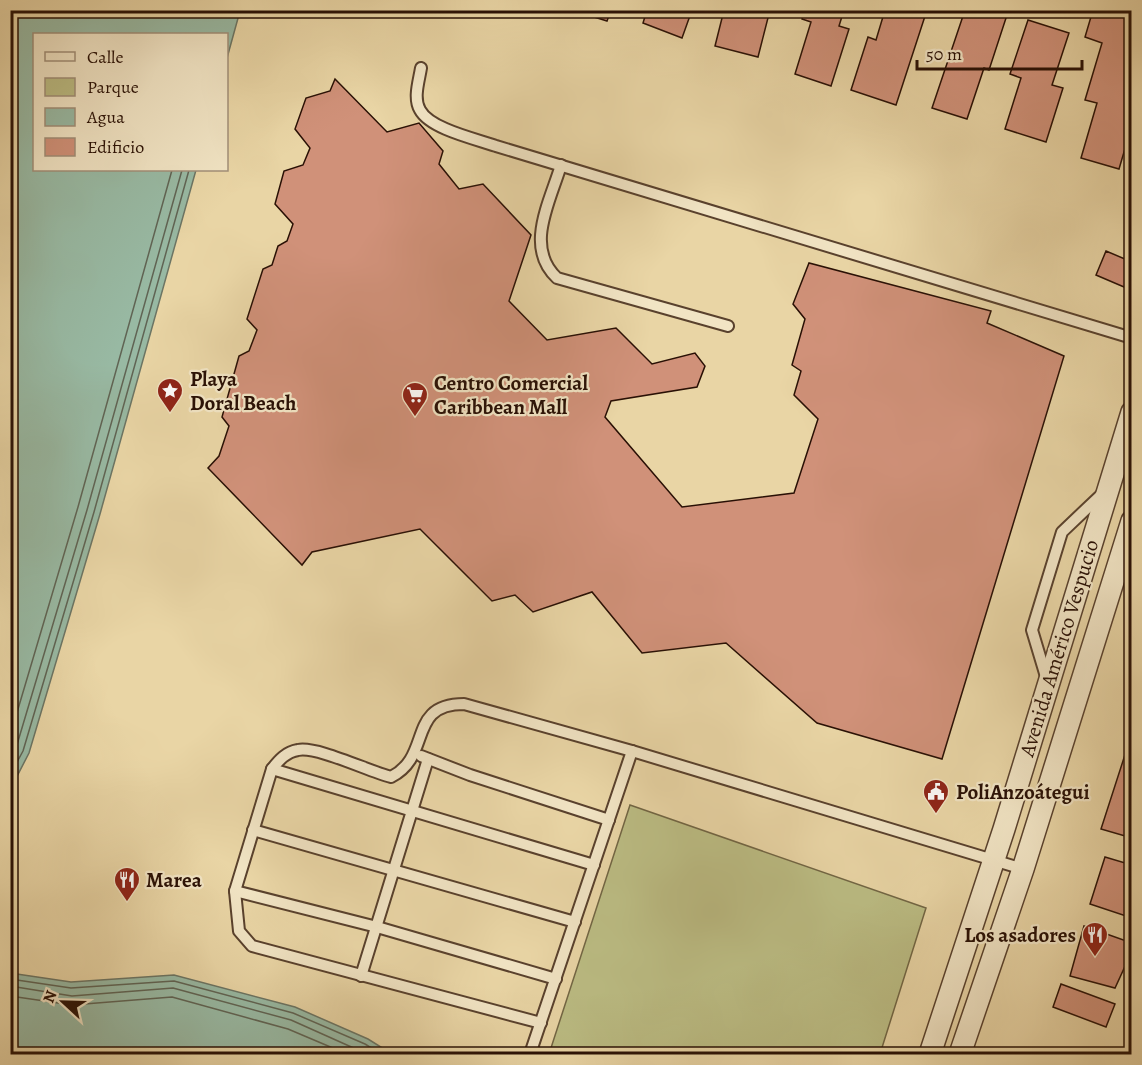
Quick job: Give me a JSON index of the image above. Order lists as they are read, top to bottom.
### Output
{
  "streets": {
    "street": ["Avenida Américo Vespucio"]
  },
  "places": {
    "place": ["Playa Doral Beach"],
    "supermarket": ["Centro Comercial Caribbean Mall"],
    "public building": ["PoliAnzoátegui"],
    "restaurant": ["Marea", "Los asadores"]
  },
  "legend": [
    "Calle",
    "Parque",
    "Agua",
    "Edificio"
  ],
  "scale_bar": "50 m",
  "north": "left"
}
